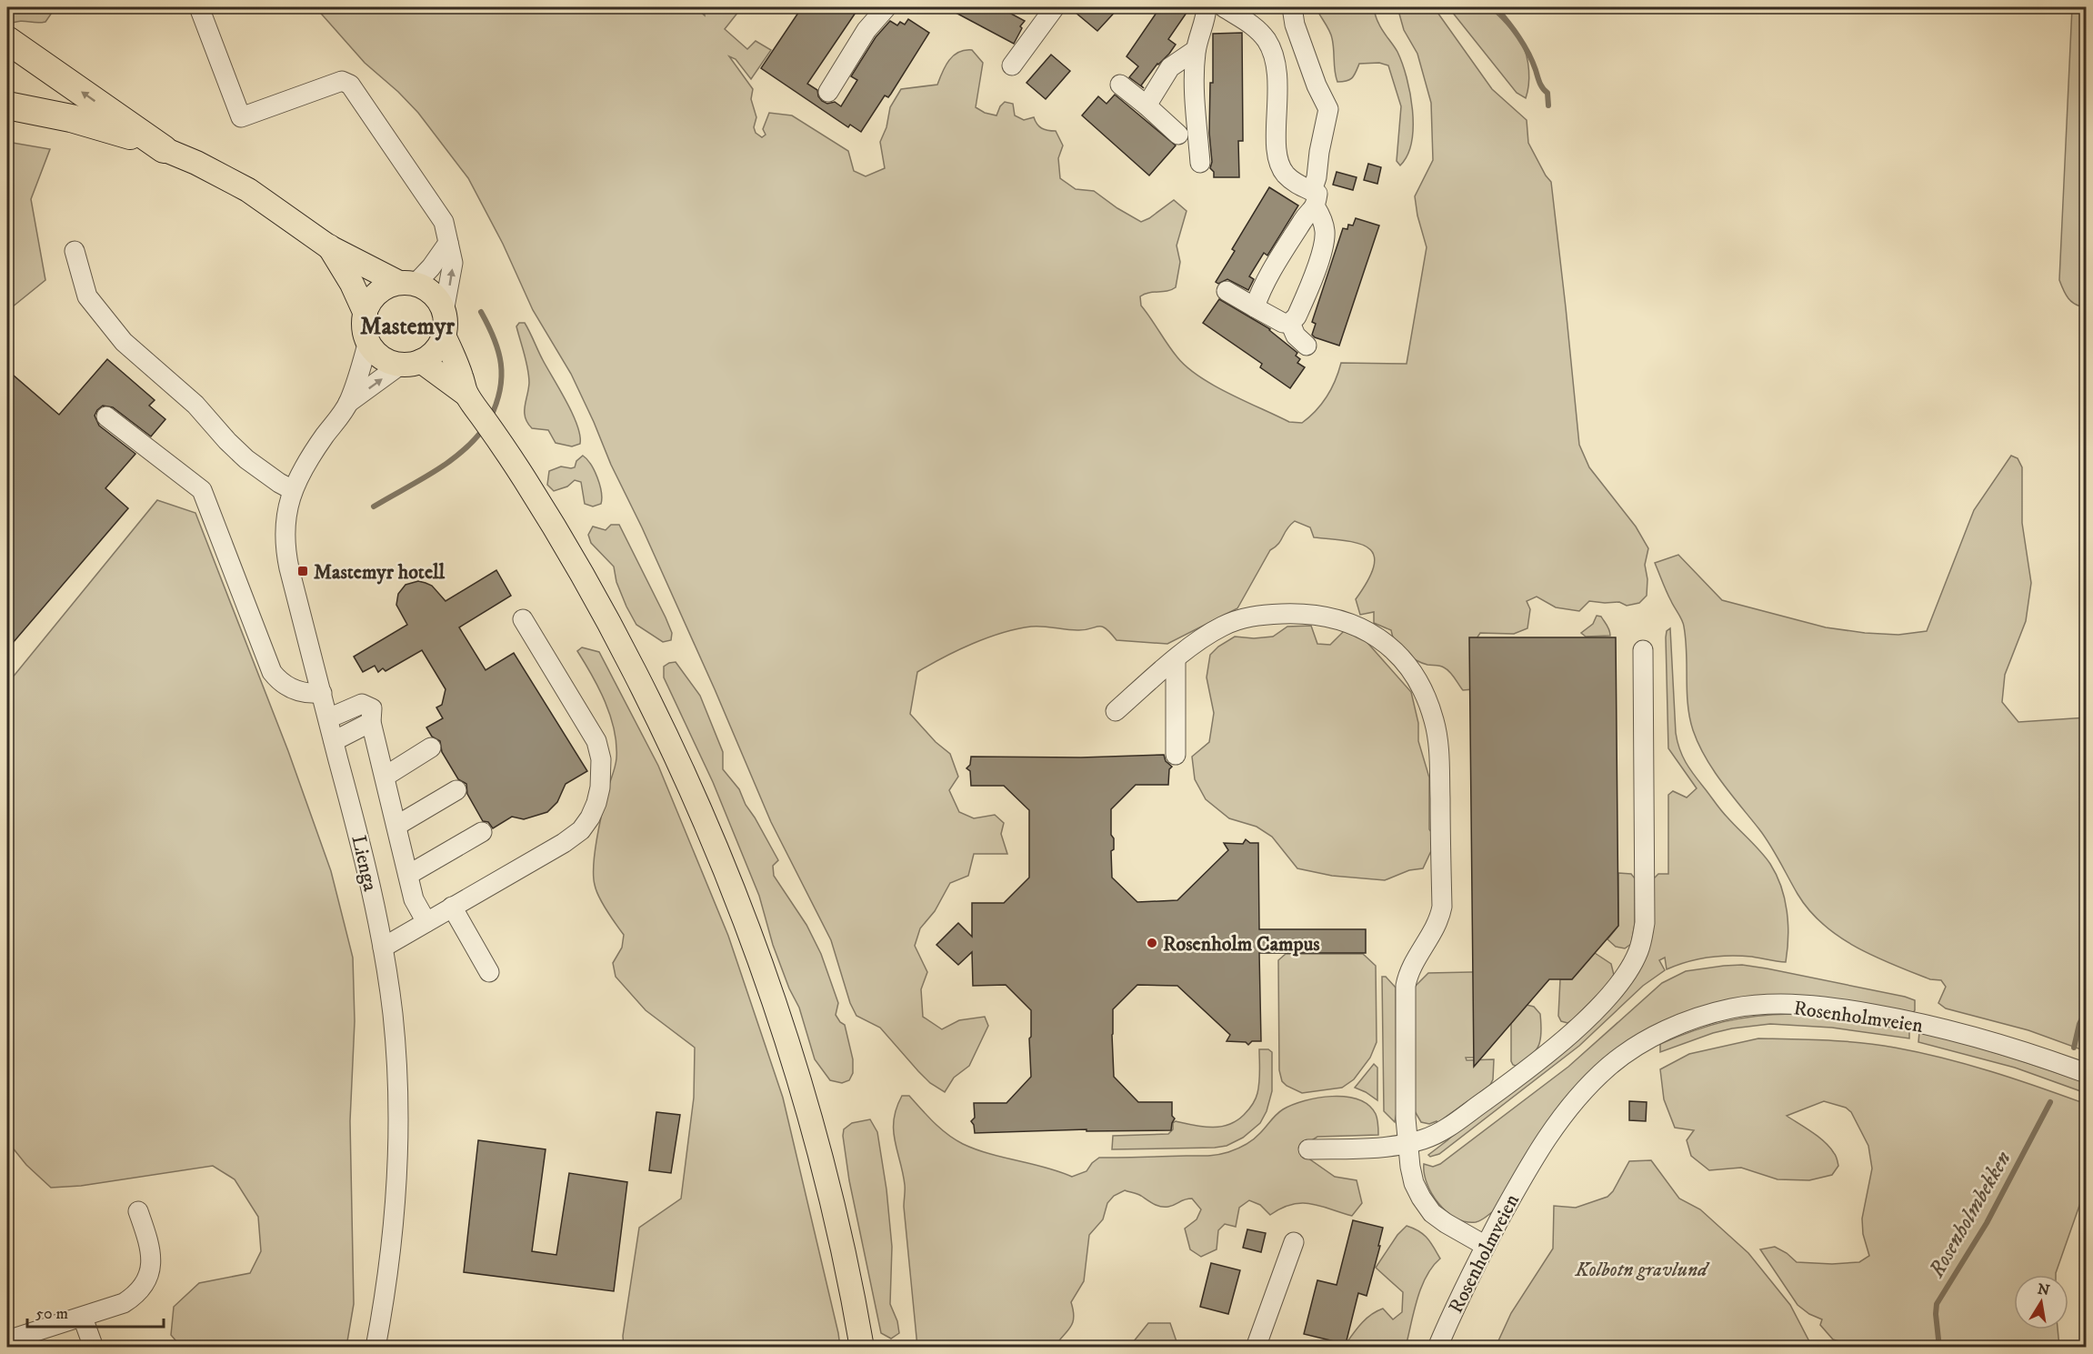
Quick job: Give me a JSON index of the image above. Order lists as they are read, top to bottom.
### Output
{
  "streets": {
    "street": ["Lienga", "Rosenholmveien"]
  },
  "districts": ["Mastemyr"],
  "water": ["Rosenholmbekken"],
  "parks": ["Kolbotn gravlund"],
  "places": {
    "transit": ["Mastemyr hotell"],
    "other": ["Rosenholm Campus"]
  },
  "scale_bar": "50 m",
  "north": "top"
}
